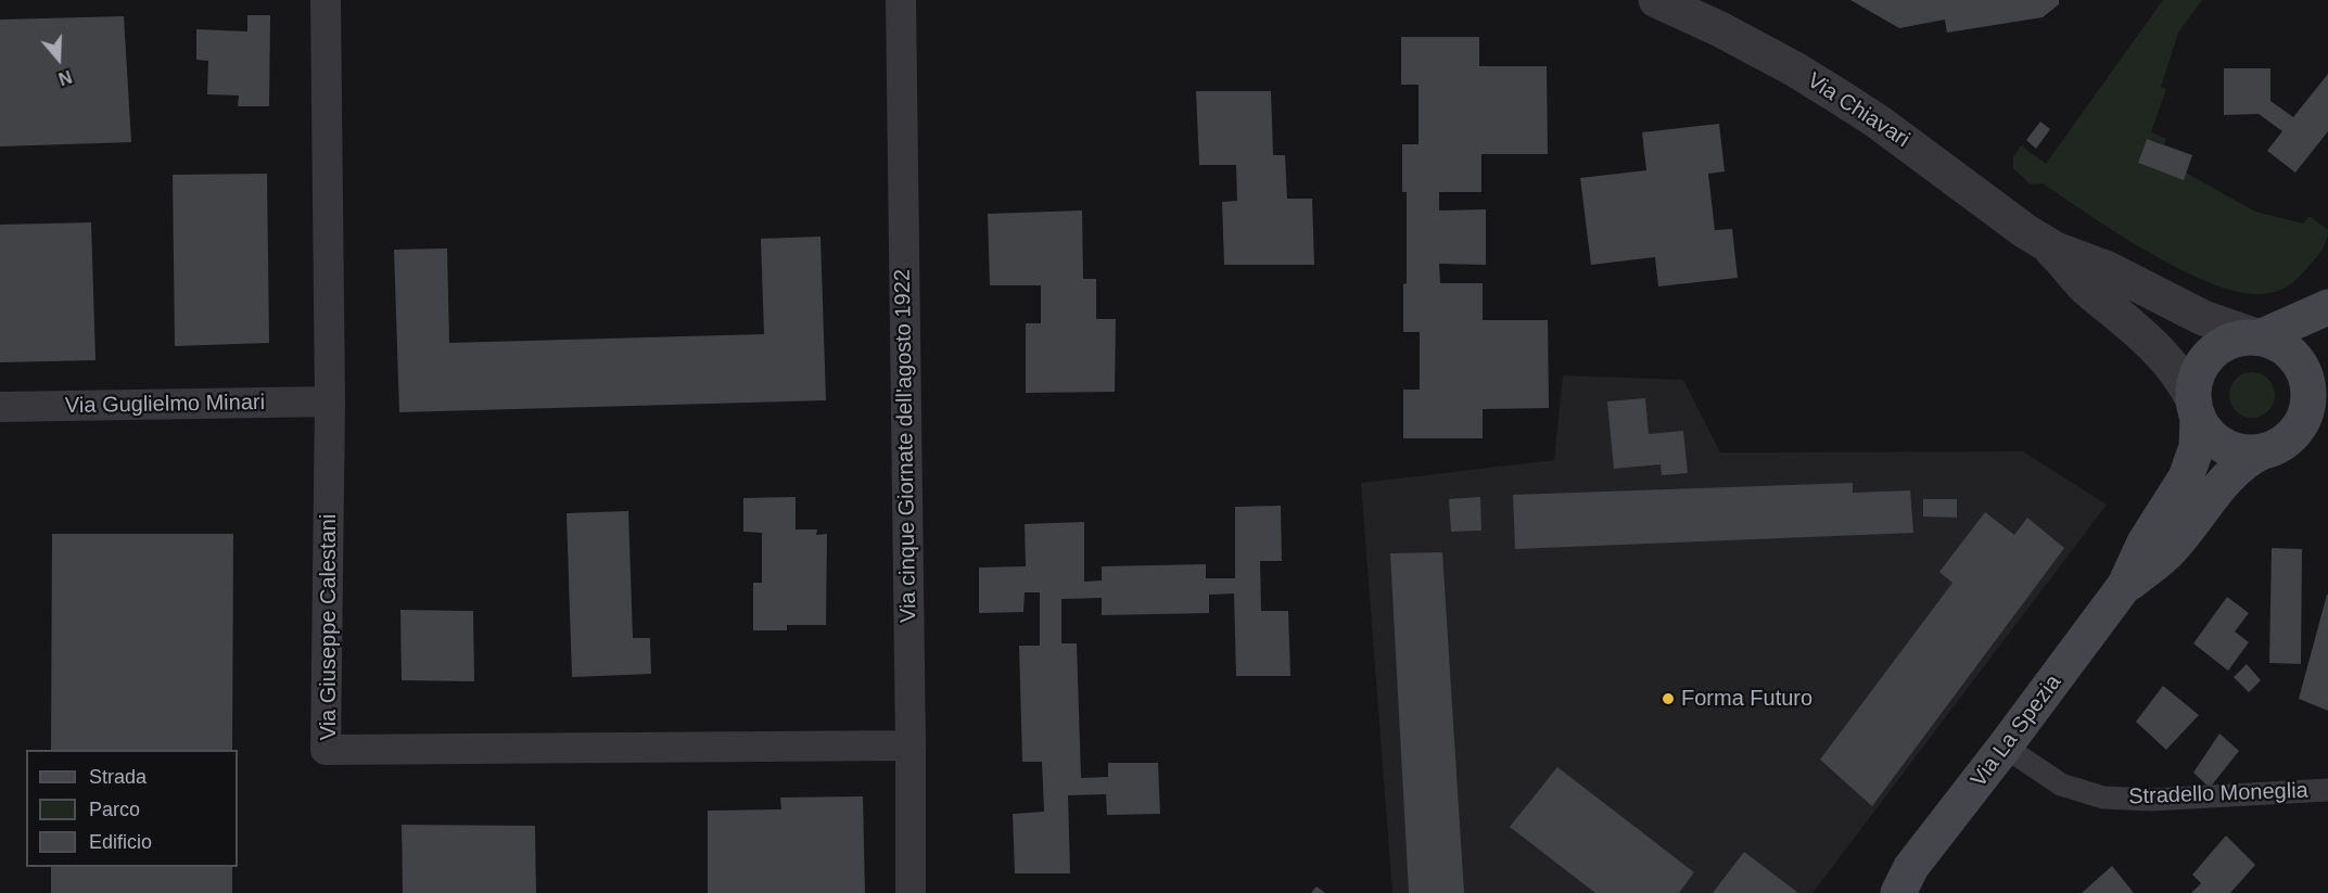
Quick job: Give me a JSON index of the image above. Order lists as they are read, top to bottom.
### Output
{
  "streets": {
    "main road": ["Via La Spezia"],
    "street": [
      "Via Chiavari",
      "Via Guglielmo Minari",
      "Via cinque Giornate dell'agosto 1922",
      "Via Giuseppe Calestani",
      "Stradello Moneglia"
    ]
  },
  "crossings": [
    ["Via Chiavari", "Via La Spezia"],
    ["Via Guglielmo Minari", "Via Giuseppe Calestani"],
    ["Via cinque Giornate dell'agosto 1922", "Via Giuseppe Calestani"],
    ["Via La Spezia", "Stradello Moneglia"]
  ],
  "places": ["Forma Futuro"],
  "legend": ["Strada", "Parco", "Edificio"],
  "north": "bottom"
}
